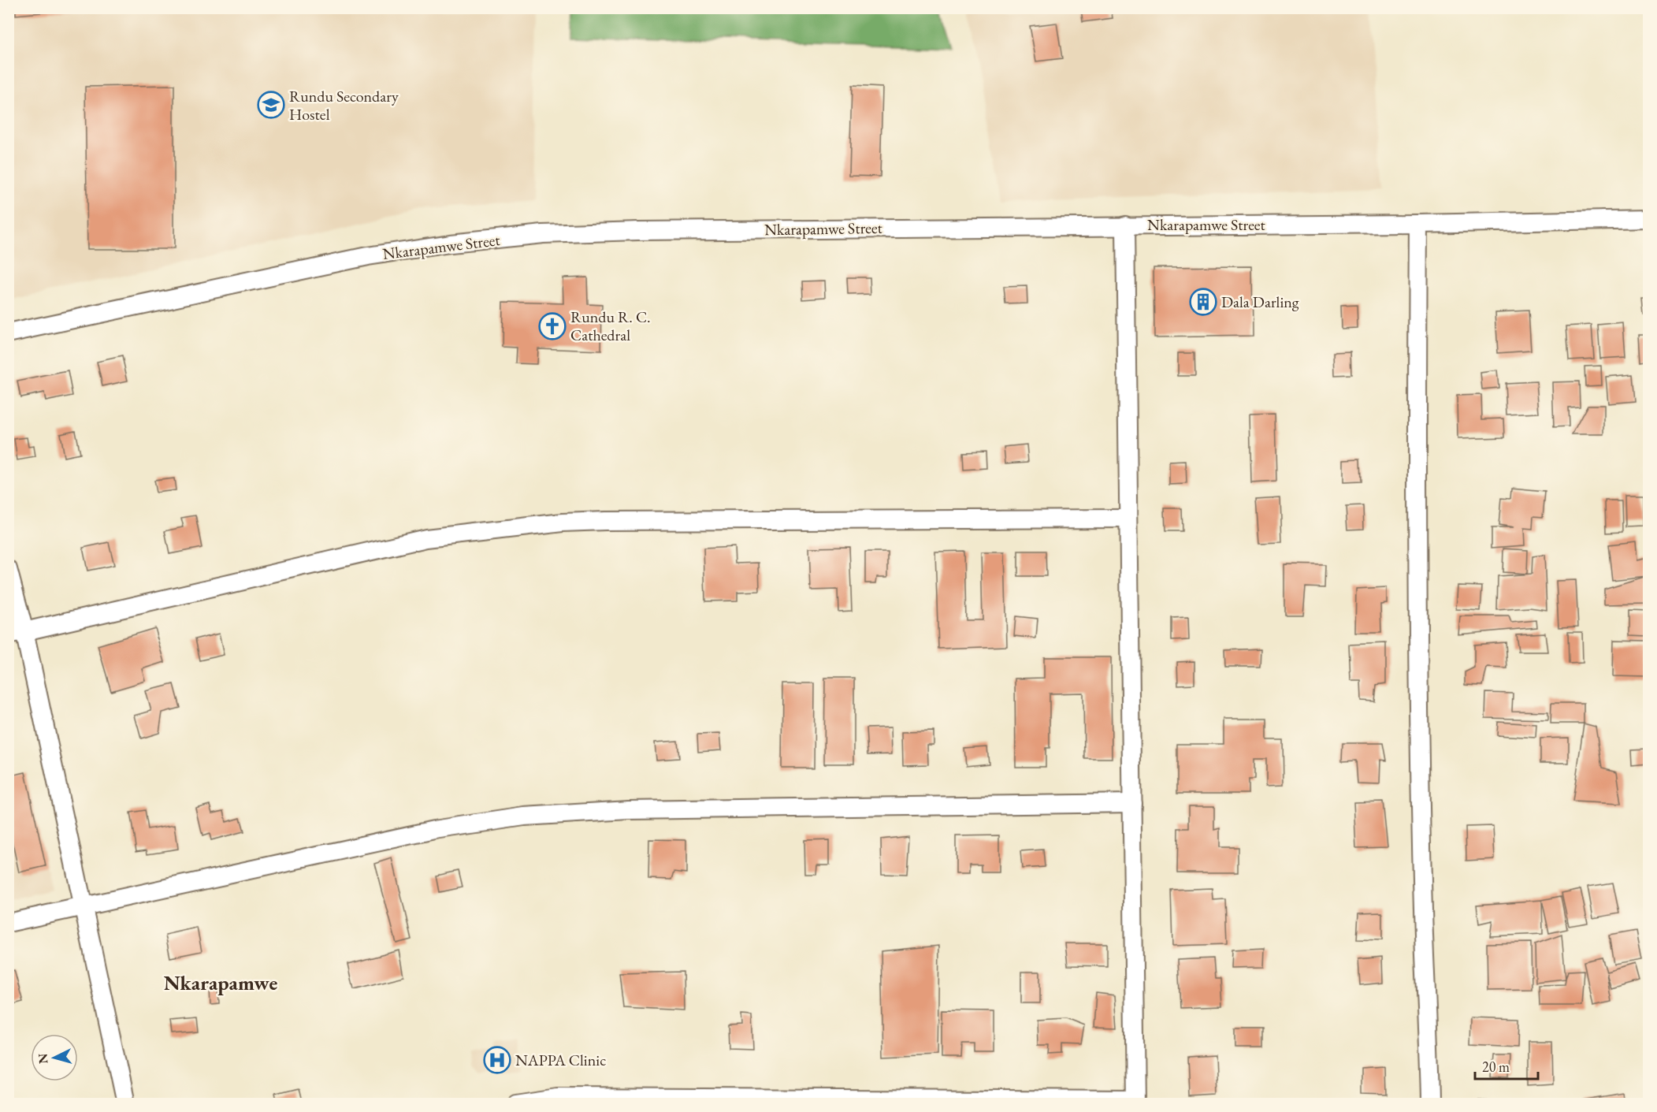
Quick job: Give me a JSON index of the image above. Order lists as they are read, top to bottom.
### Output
{
  "streets": {
    "street": ["Nkarapamwe Street"]
  },
  "districts": ["Nkarapamwe"],
  "places": {
    "school or university": ["Rundu Secondary Hostel"],
    "building": ["Dala Darling"],
    "church": ["Rundu R. C. Cathedral"],
    "hospital": ["NAPPA Clinic"]
  },
  "scale_bar": "20 m",
  "north": "left"
}
